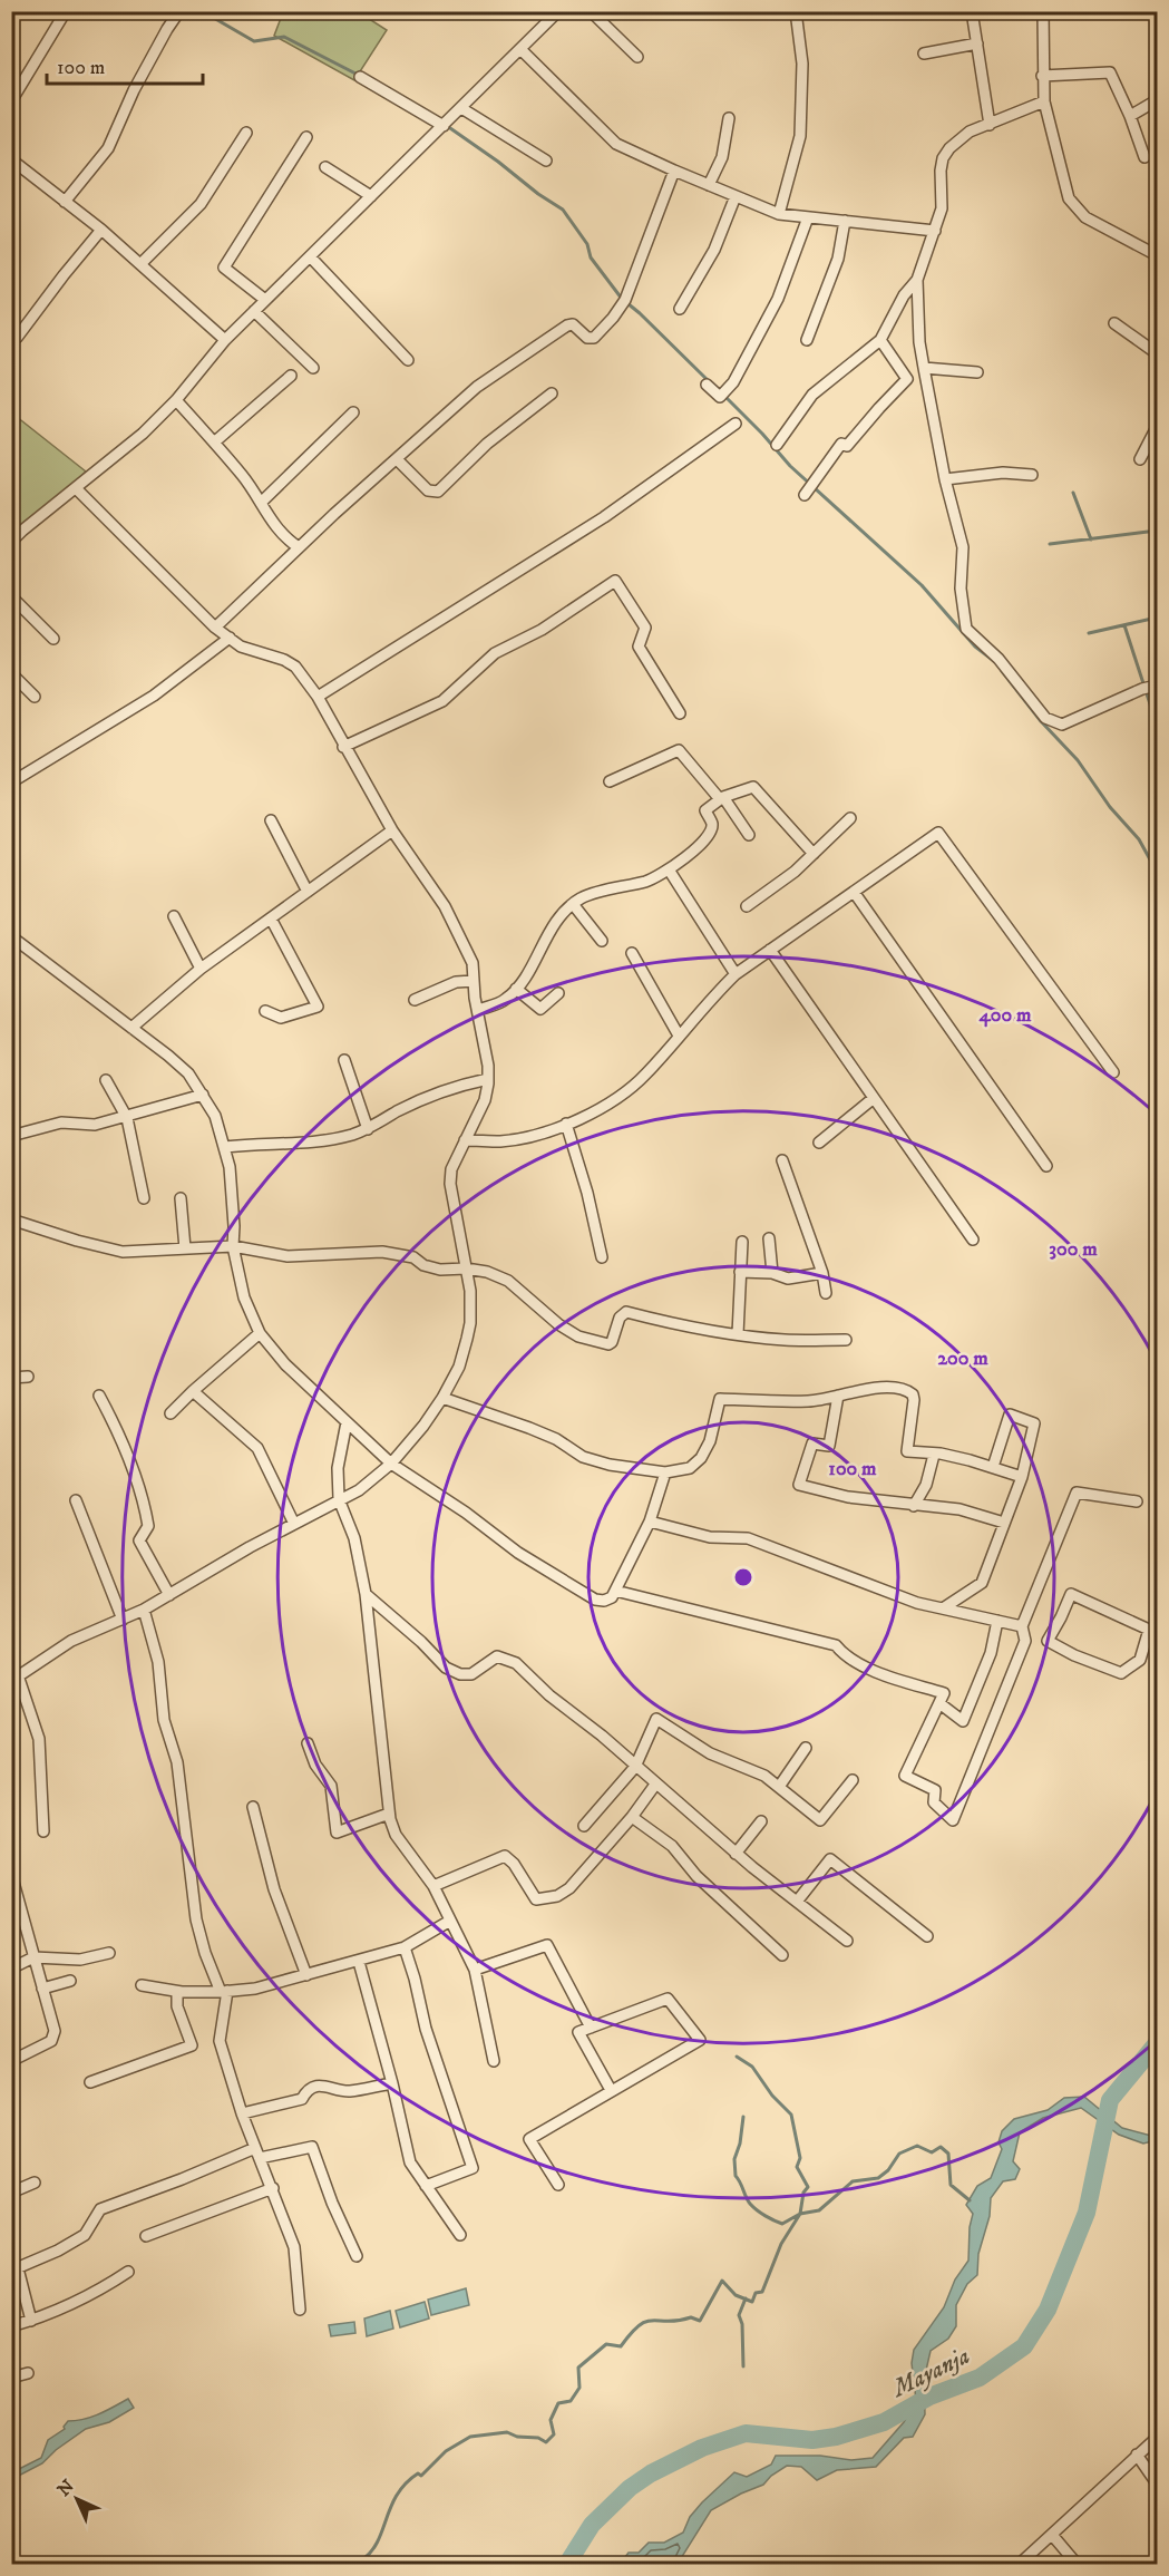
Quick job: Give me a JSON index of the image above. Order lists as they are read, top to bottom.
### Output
{
  "water": ["Mayanja"],
  "scale_bar": "100 m",
  "north": "top left",
  "rings": [
    "400 m",
    "300 m",
    "200 m",
    "100 m"
  ]
}
